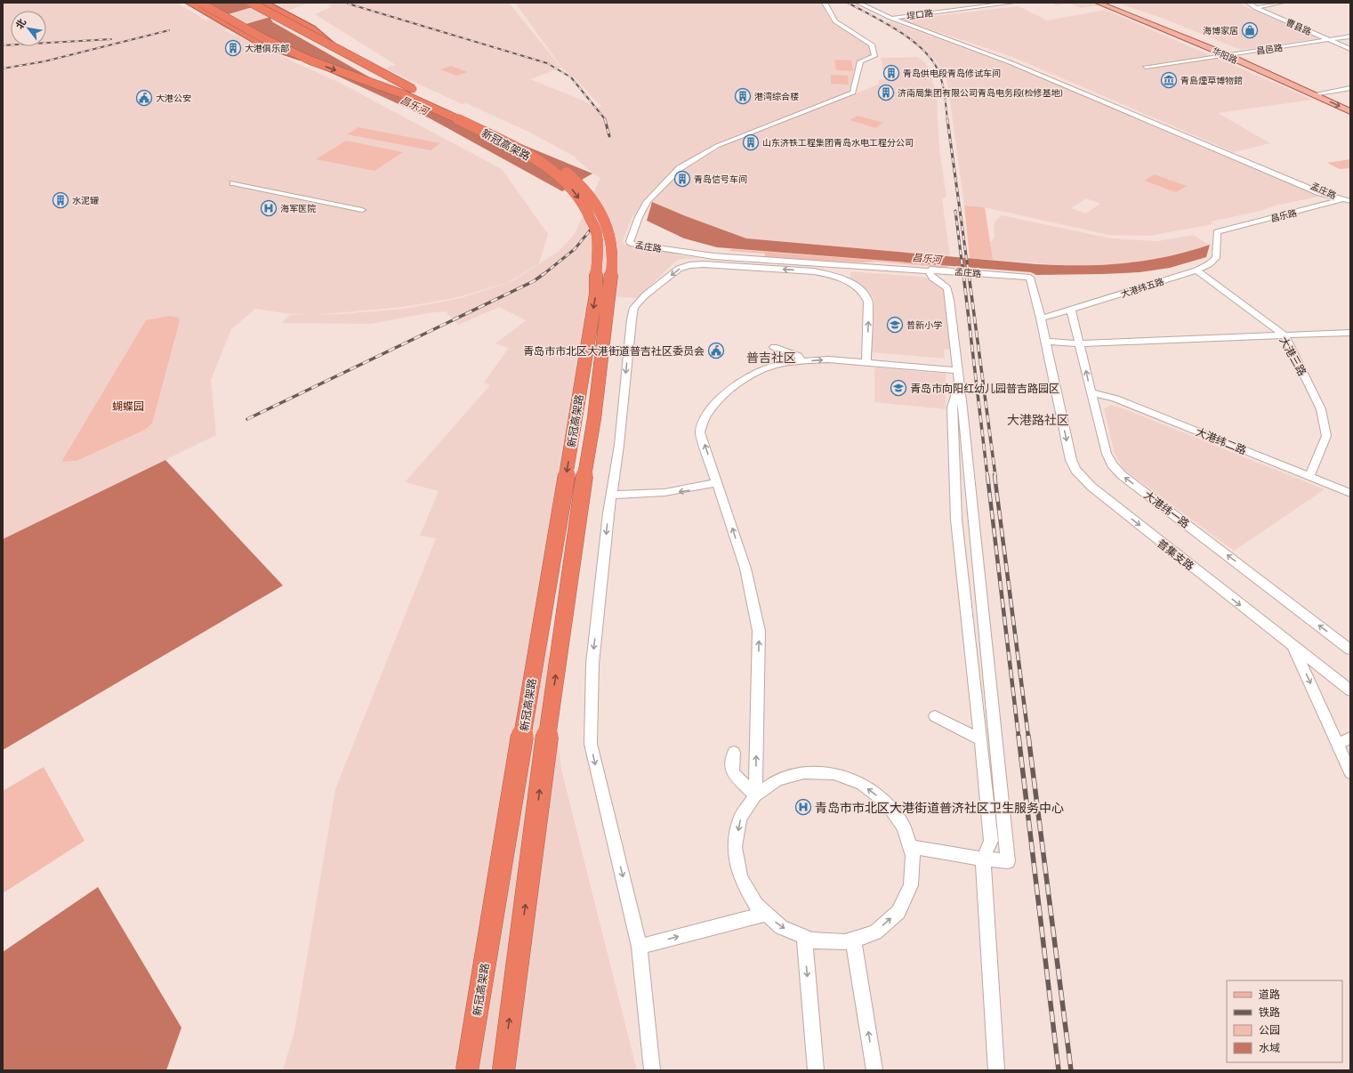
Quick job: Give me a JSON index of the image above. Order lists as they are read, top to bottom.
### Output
{
  "streets": {
    "highway": ["新冠高架路"],
    "main road": ["华阳路"],
    "street": [
      "埕口路",
      "曹县路",
      "昌邑路",
      "孟庄路",
      "昌乐路",
      "大港纬五路",
      "大港三路",
      "大港纬二路",
      "大港纬一路",
      "普集支路"
    ]
  },
  "crossings": [
    ["埕口路", "孟庄路"],
    ["曹县路", "昌邑路"],
    ["昌邑路", "华阳路"],
    ["孟庄路", "昌乐路"],
    ["孟庄路", "大港纬五路"],
    ["孟庄路", "普集支路"],
    ["昌乐路", "大港纬五路"],
    ["大港纬五路", "大港三路"],
    ["大港纬五路", "大港纬一路"],
    ["大港纬五路", "普集支路"],
    ["大港三路", "大港纬二路"],
    ["大港纬二路", "大港纬一路"]
  ],
  "one_way": ["大港纬一路", "普集支路"],
  "districts": ["普吉社区", "大港路社区"],
  "water": ["昌乐河"],
  "parks": ["蝴蝶园"],
  "places": {
    "shop": ["海博家居"],
    "building": [
      "大港俱乐部",
      "青岛供电段青岛修试车间",
      "济南局集团有限公司青岛电务段(检修基地)",
      "港湾综合楼",
      "山东济铁工程集团青岛水电工程分公司",
      "青岛信号车间",
      "水泥罐"
    ],
    "museum": ["青島煙草博物館"],
    "public building": ["大港公安", "青岛市市北区大港街道普吉社区委员会"],
    "hospital": ["海军医院", "青岛市市北区大港街道普济社区卫生服务中心"],
    "school or university": ["普新小学", "青岛市向阳红幼儿园普吉路园区"]
  },
  "legend": [
    "道路",
    "铁路",
    "公园",
    "水域"
  ],
  "north": "top left"
}
